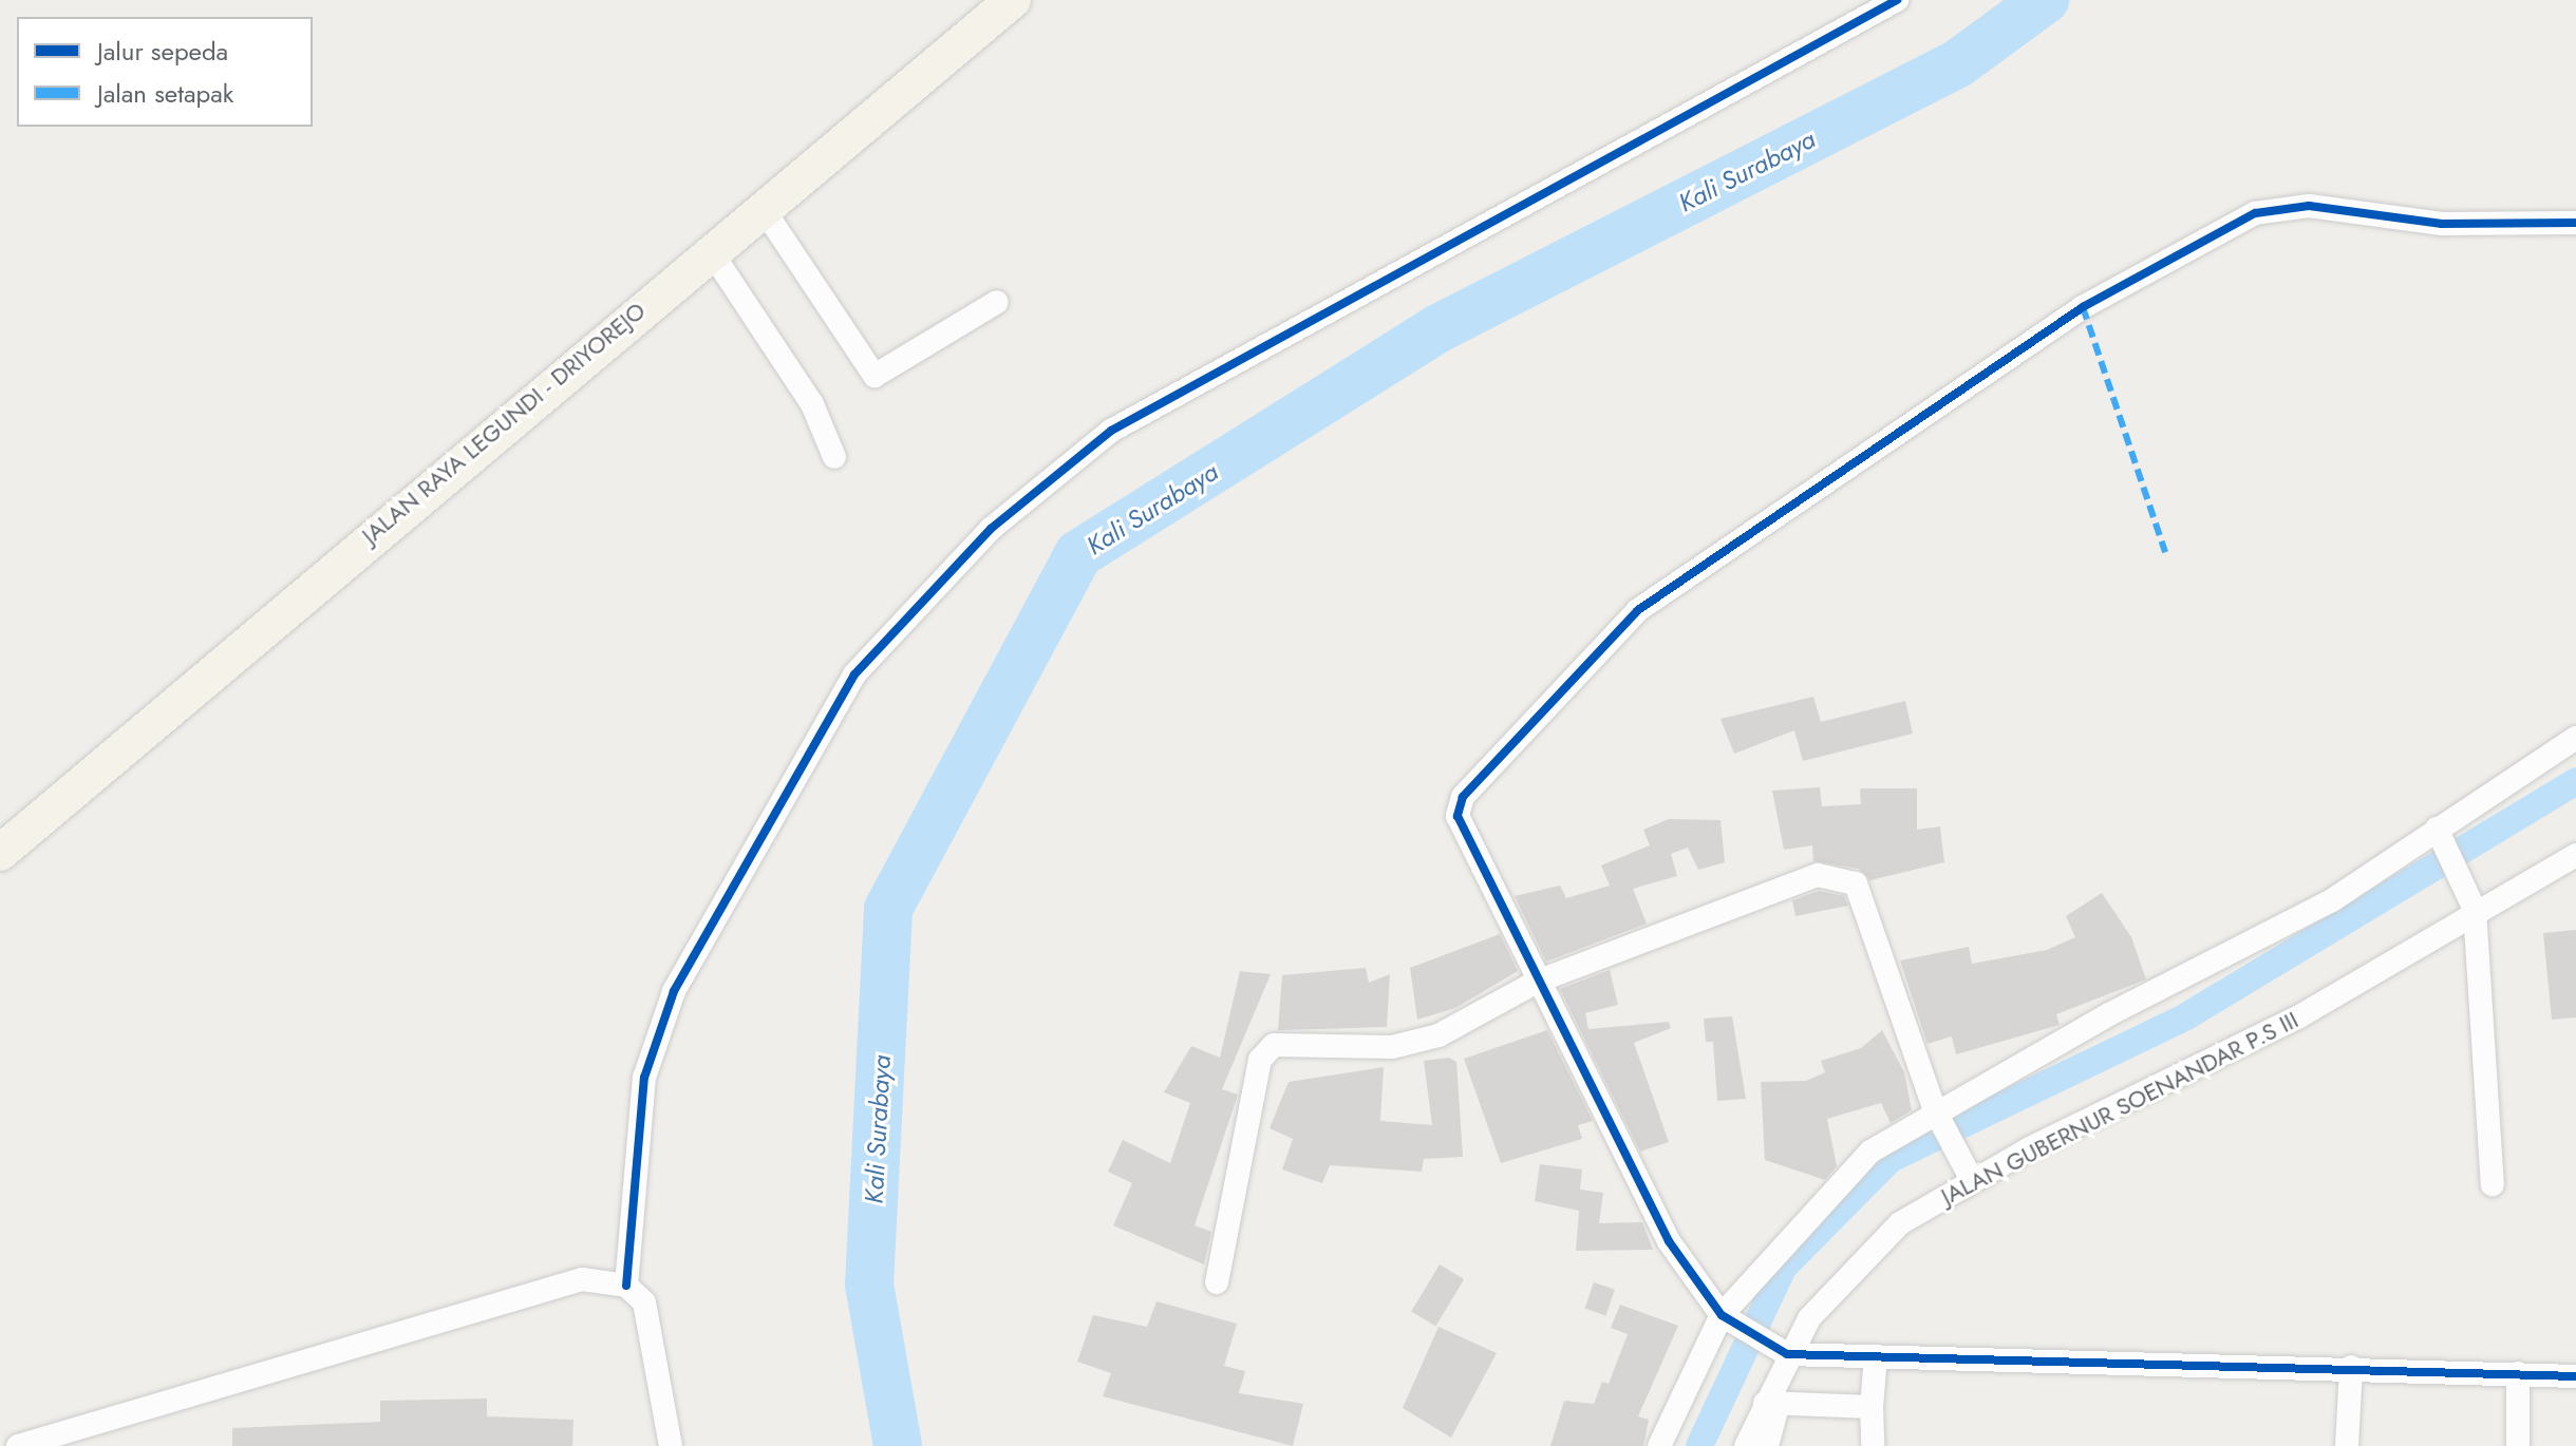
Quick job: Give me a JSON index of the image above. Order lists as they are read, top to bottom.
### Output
{
  "streets": {
    "main road": ["JALAN RAYA LEGUNDI - DRIYOREJO"],
    "street": ["JALAN GUBERNUR SOENANDAR P.S III"]
  },
  "water": ["Kali Surabaya"],
  "legend": ["Jalur sepeda", "Jalan setapak"]
}
